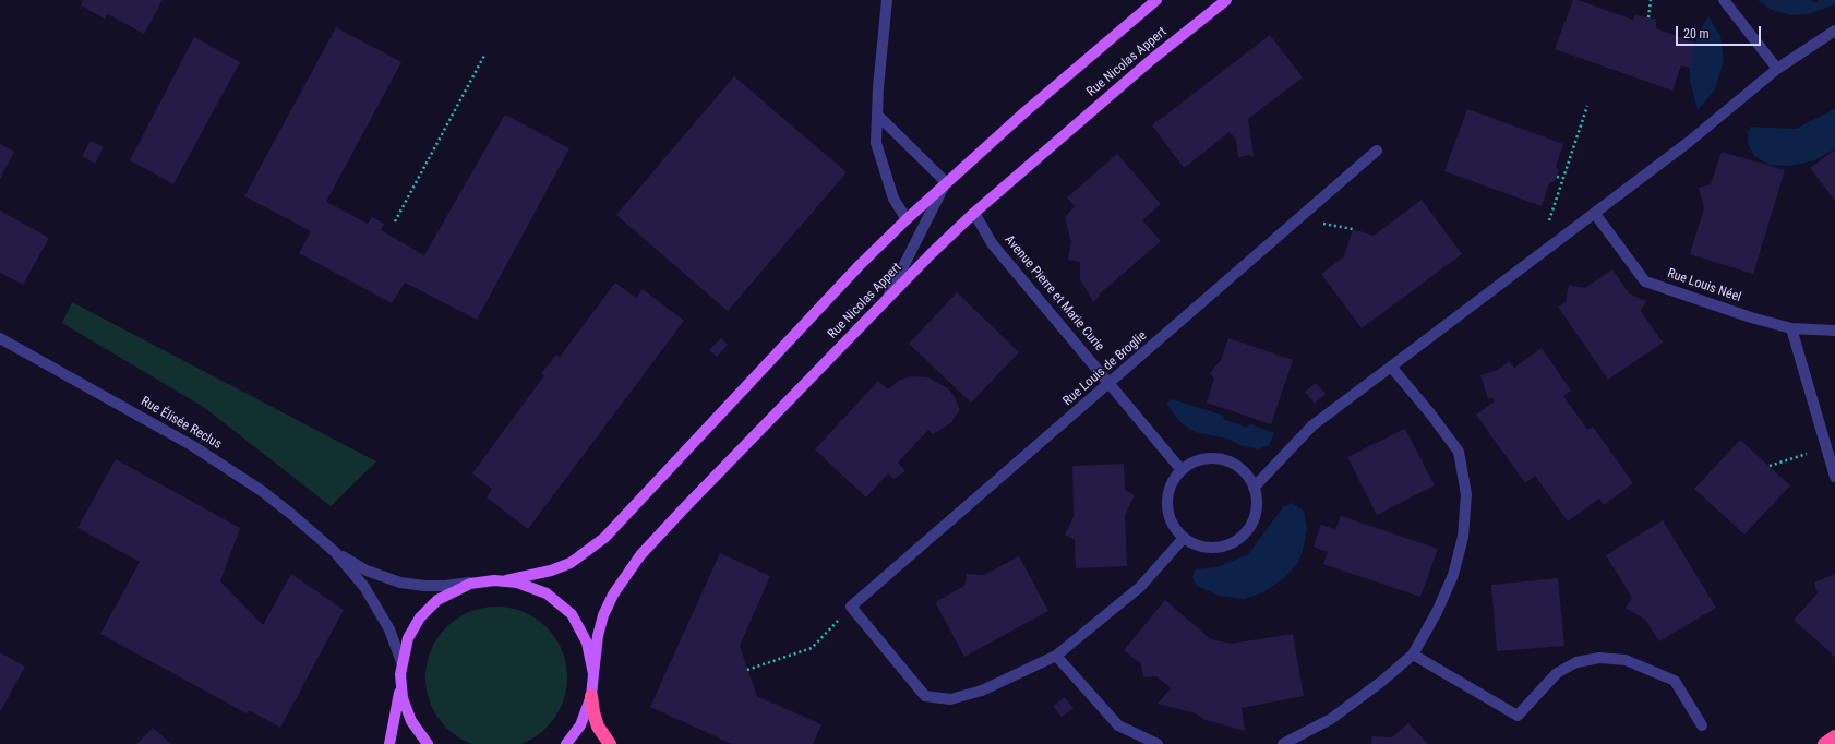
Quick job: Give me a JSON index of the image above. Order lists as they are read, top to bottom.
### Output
{
  "streets": {
    "main road": ["Rue Nicolas Appert"],
    "street": [
      "Rue Louis Néel",
      "Avenue Pierre et Marie Curie",
      "Rue Louis de Broglie",
      "Rue Élisée Reclus"
    ]
  },
  "crossings": [
    ["Rue Nicolas Appert", "Avenue Pierre et Marie Curie"],
    ["Avenue Pierre et Marie Curie", "Rue Louis de Broglie"]
  ],
  "scale_bar": "20 m"
}
